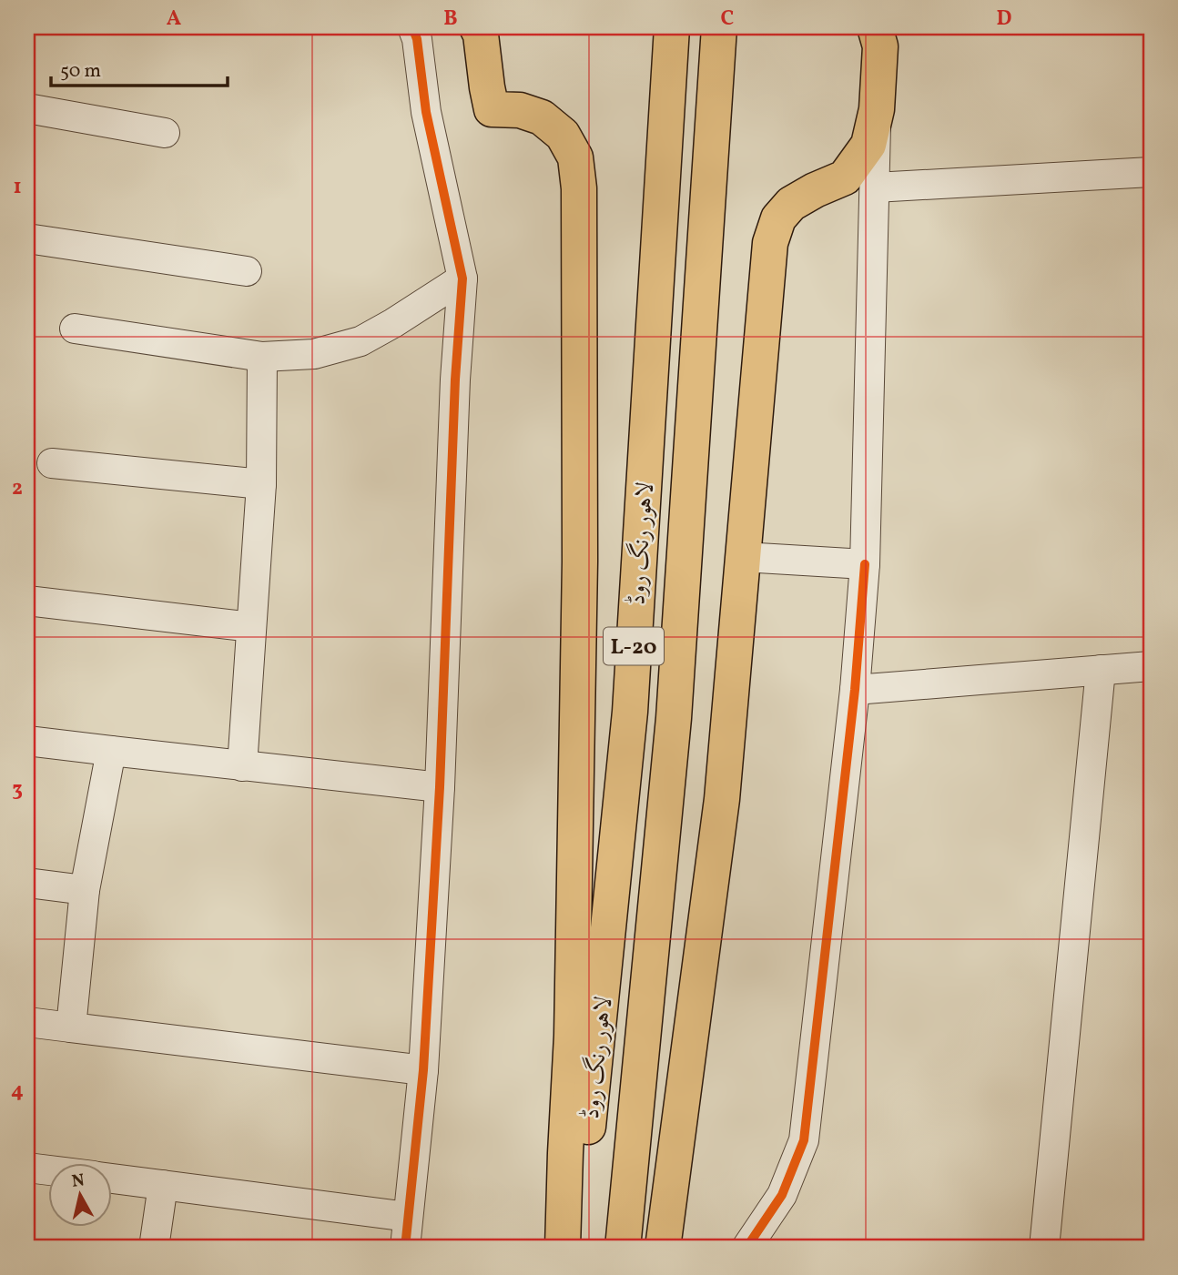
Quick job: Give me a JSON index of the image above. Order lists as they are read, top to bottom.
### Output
{
  "streets": {
    "highway": ["لاہور رنگ روڈ", "L-20"]
  },
  "scale_bar": "50 m",
  "north": "top",
  "grid": {
    "columns": [
      "A",
      "B",
      "C",
      "D"
    ],
    "rows": [
      "1",
      "2",
      "3",
      "4"
    ]
  }
}
